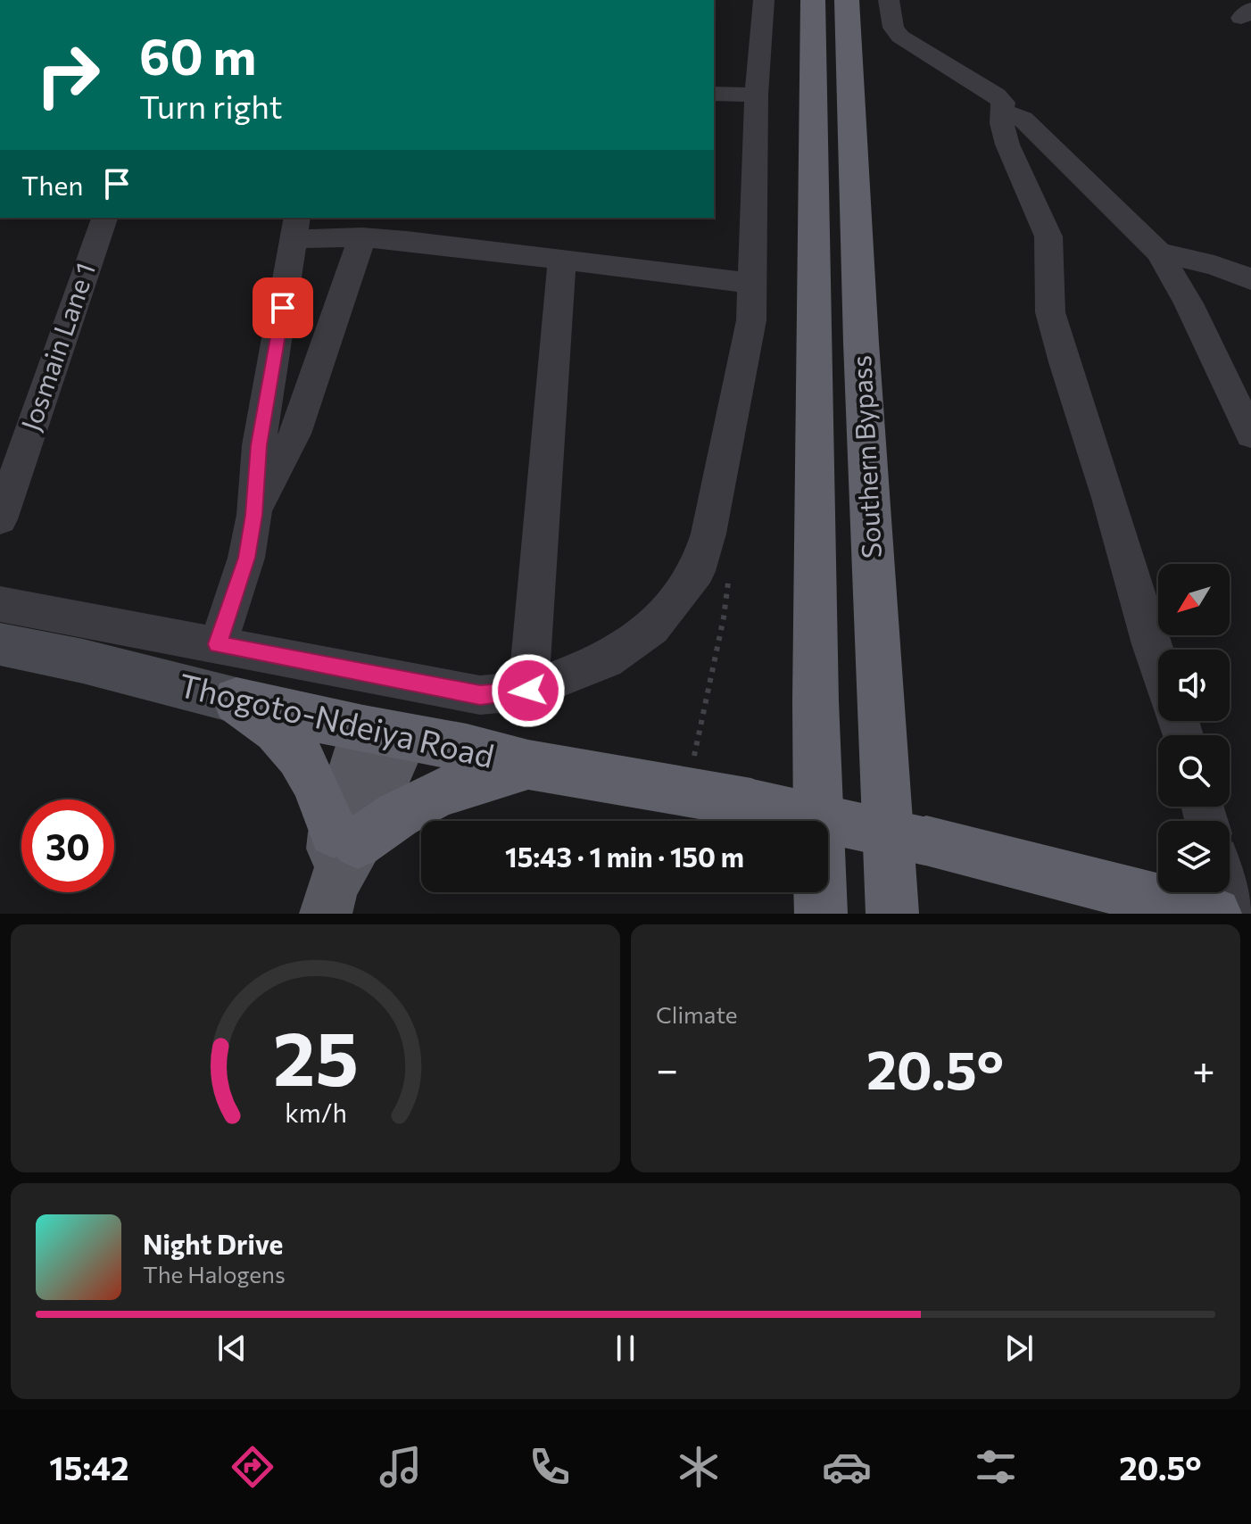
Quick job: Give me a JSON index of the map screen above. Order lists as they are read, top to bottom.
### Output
{
  "streets": {
    "highway": ["Southern Bypass", "Thogoto-Ndeiya Road"],
    "street": ["Josmain Lane 1"]
  },
  "north": "bottom left",
  "page": {
    "turn": ["60 m", "Turn right"],
    "then": "Then",
    "limit": "30",
    "trip": "15:43 · 1 min · 150 m",
    "tile": "Climate",
    "heat": ["−", "20.5°", "+"],
    "song": ["Night Drive", "The Halogens"],
    "tabs": ["15:42", "20.5°"],
    "gauge": ["25", "km/h"]
  }
}
